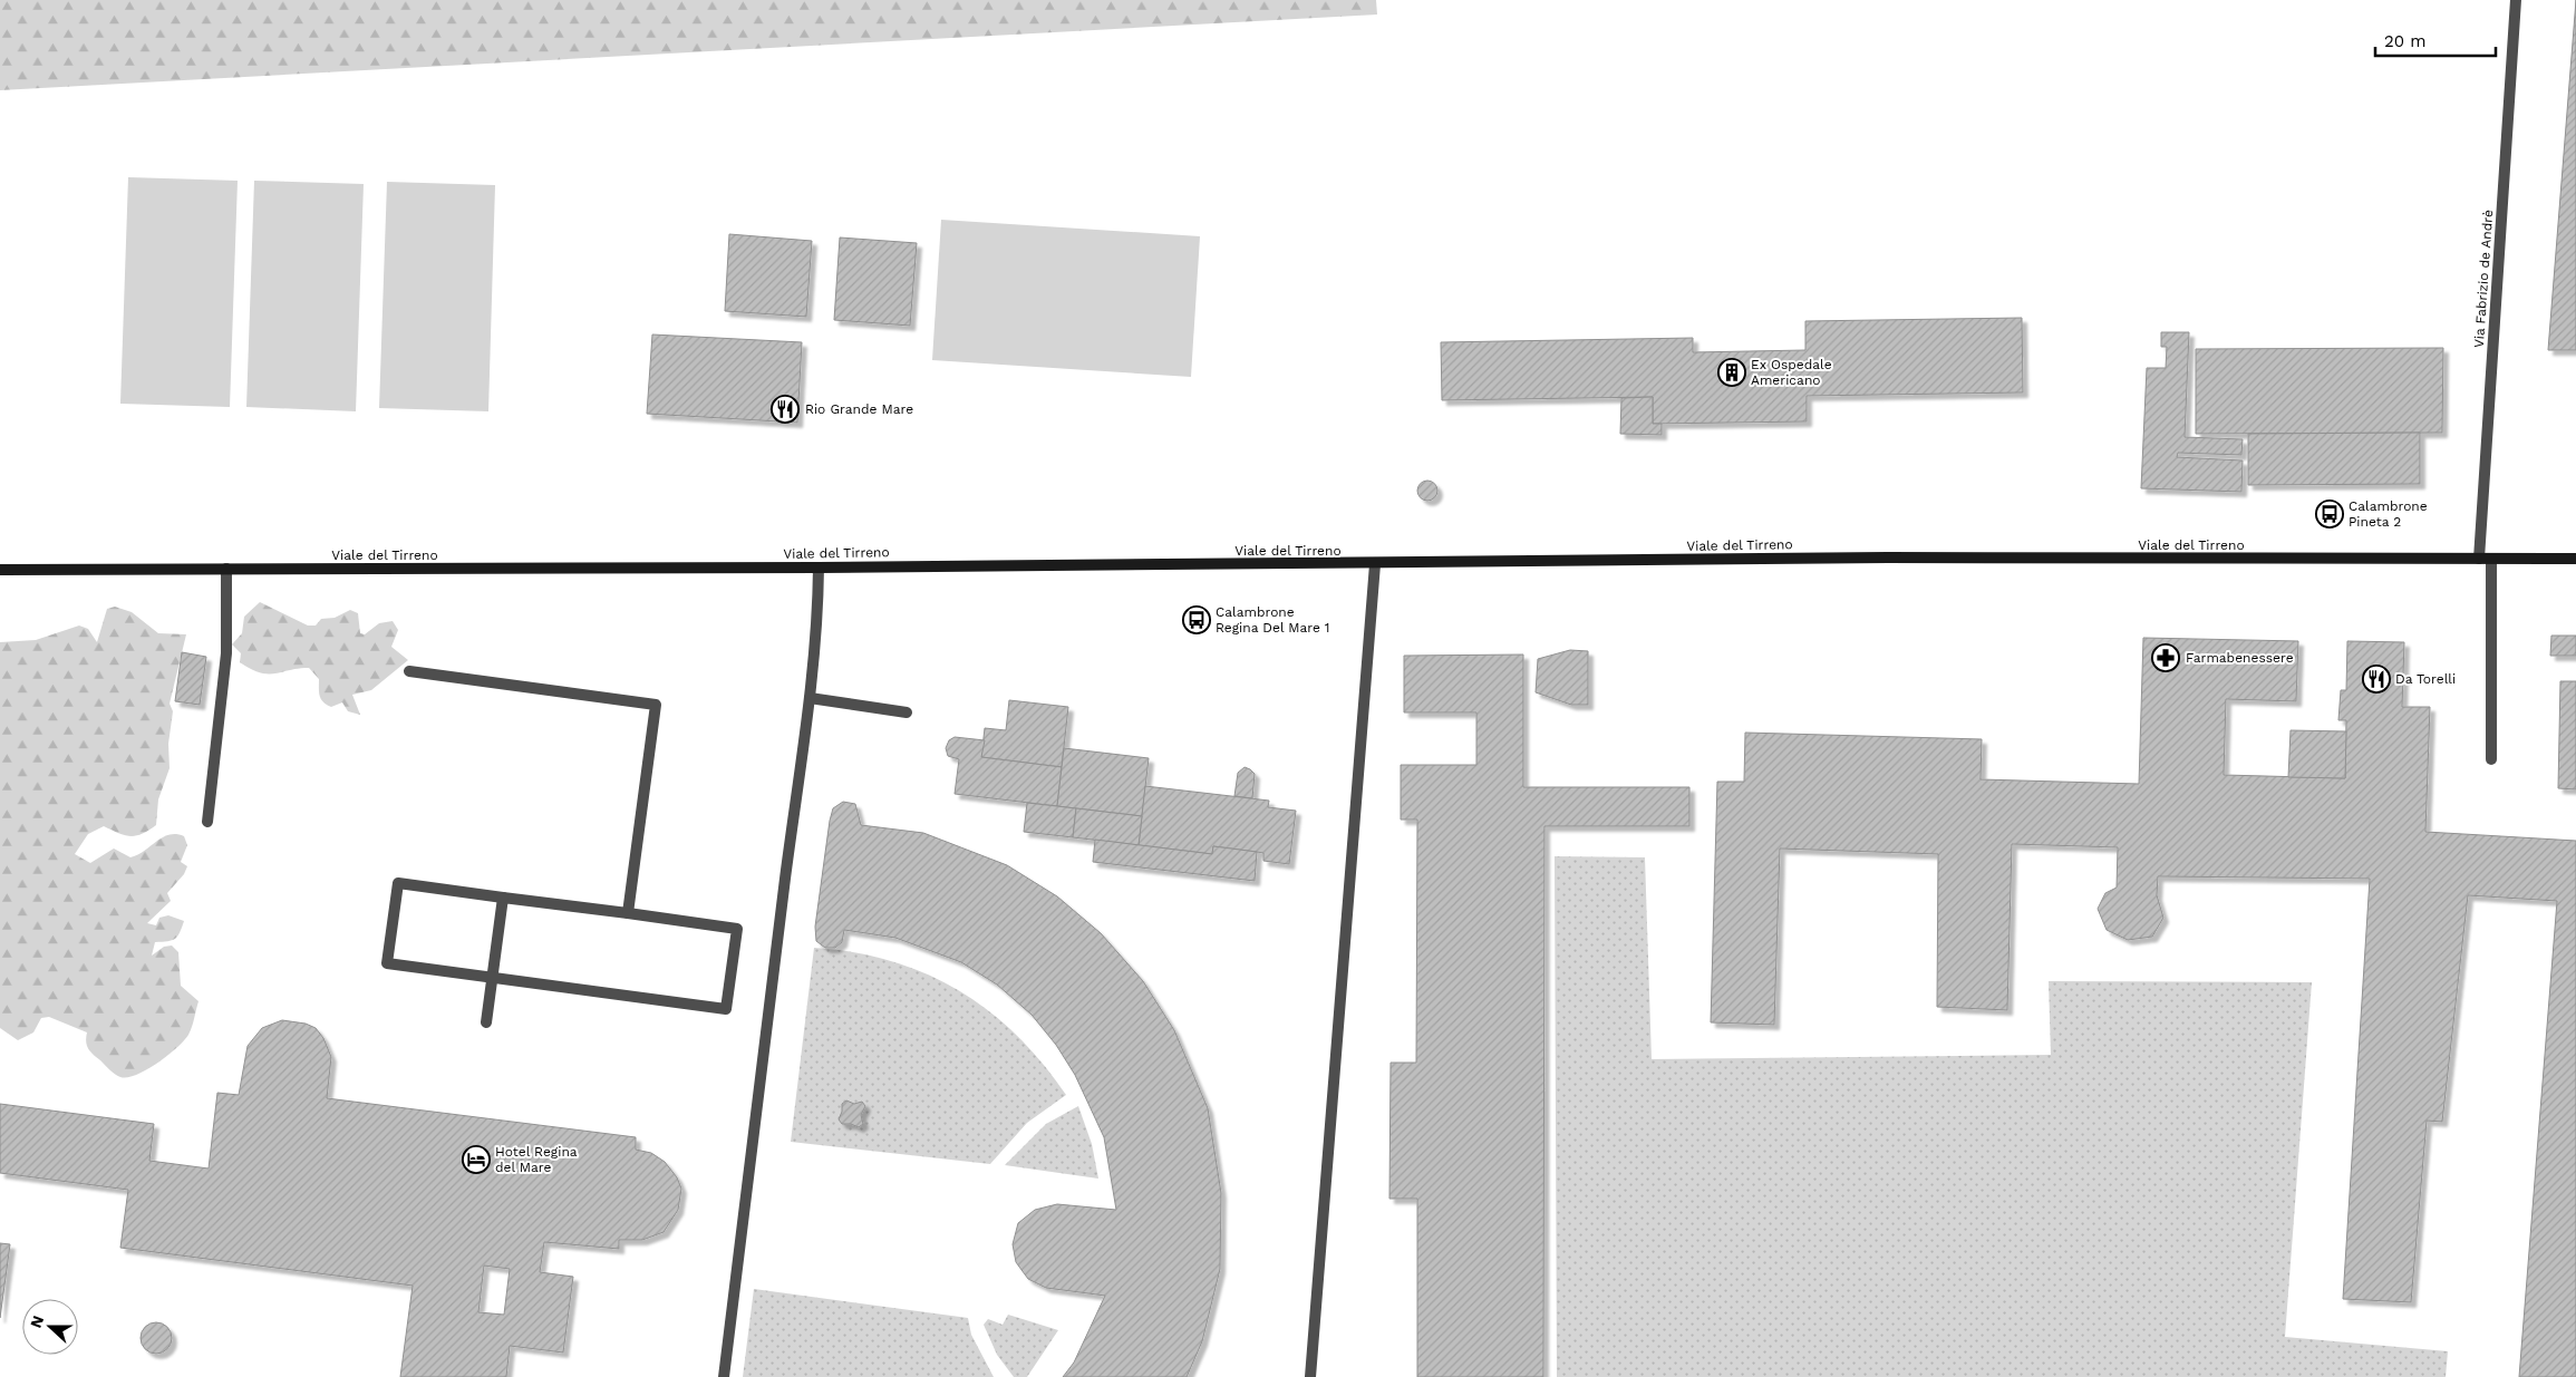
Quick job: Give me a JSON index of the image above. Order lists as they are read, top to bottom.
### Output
{
  "streets": {
    "main road": ["Viale del Tirreno"],
    "street": ["Via Fabrizio de Andrè"]
  },
  "crossings": [
    ["Via Fabrizio de Andrè", "Viale del Tirreno"]
  ],
  "places": {
    "building": ["Ex Ospedale Americano"],
    "restaurant": ["Rio Grande Mare", "Da Torelli"],
    "bus stop": ["Calambrone Pineta 2", "Calambrone Regina Del Mare 1"],
    "pharmacy": ["Farmabenessere"],
    "hotel": ["Hotel Regina del Mare"]
  },
  "scale_bar": "20 m",
  "north": "left"
}
